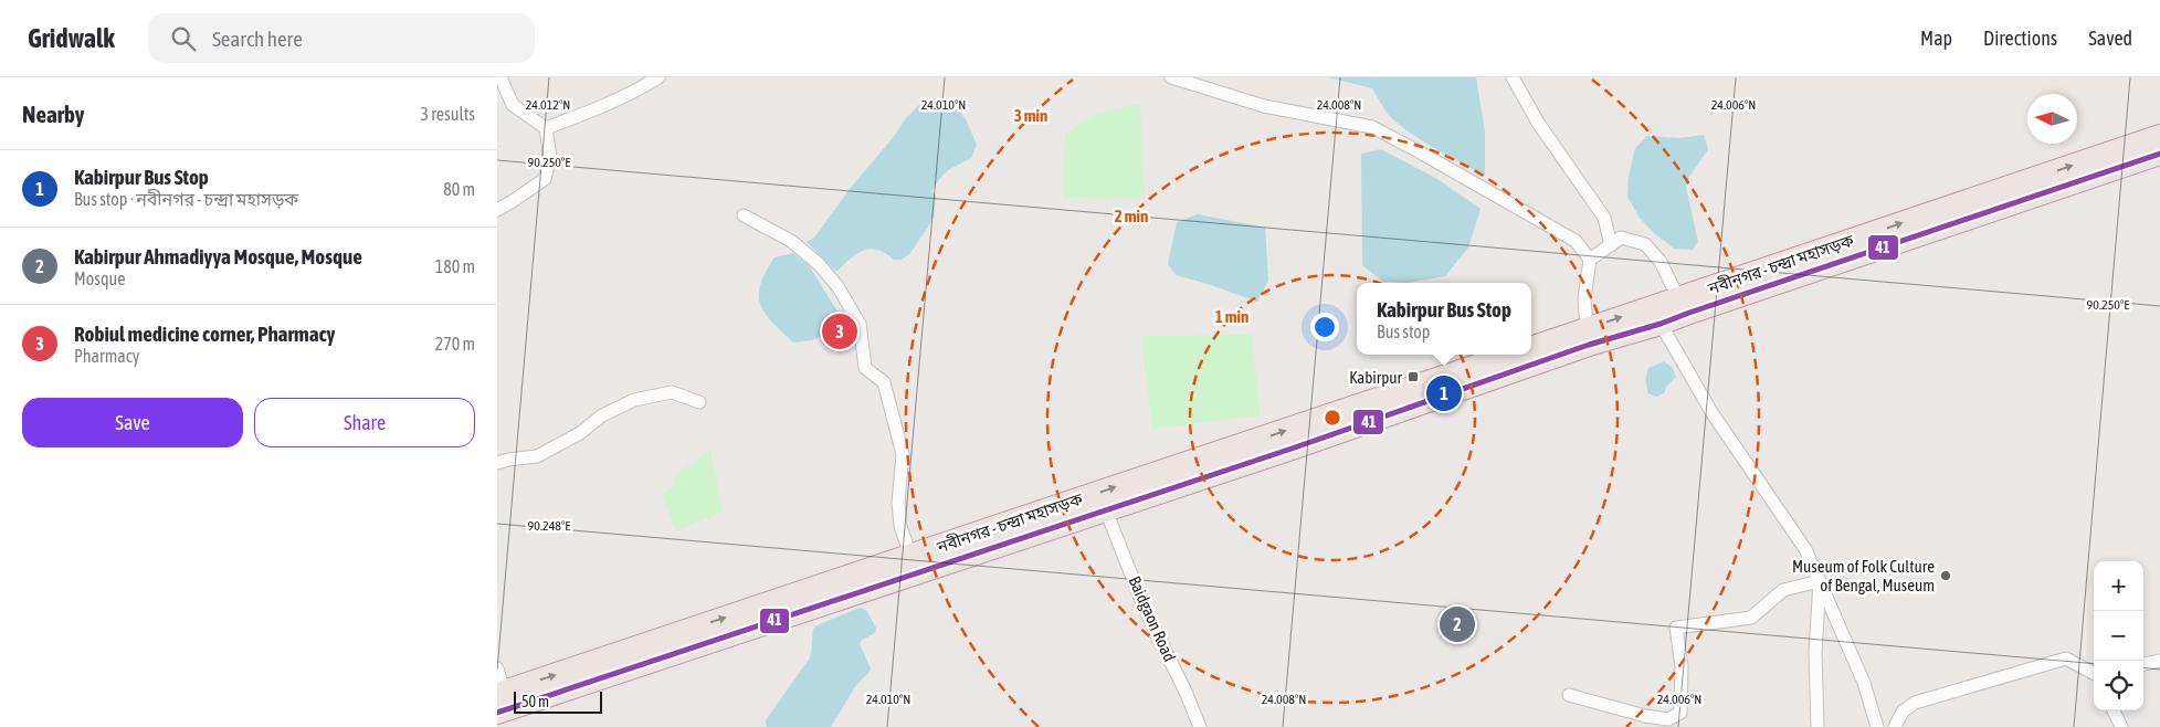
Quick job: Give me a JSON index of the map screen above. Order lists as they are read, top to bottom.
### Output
{
  "streets": {
    "highway": ["নবীনগর - চন্দ্রা মহাসড়ক"],
    "street": ["Baidgaon Road"]
  },
  "crossings": [
    ["নবীনগর - চন্দ্রা মহাসড়ক", "Baidgaon Road"]
  ],
  "places": {
    "transit": ["Kabirpur"],
    "other": ["Museum of Folk Culture of Bengal, Museum"]
  },
  "lines": ["transit line 41"],
  "scale_bar": "50 m",
  "north": "left",
  "page": {
    "header": "Gridwalk",
    "search": "Search here",
    "nav": ["Map", "Directions", "Saved"],
    "heading": ["Nearby", "3 results"],
    "list": [
      {
        "mark": "1",
        "name": "Kabirpur Bus Stop",
        "note": "Bus stop · নবীনগর - চন্দ্রা মহাসড়ক",
        "value": "80 m"
      },
      {
        "mark": "2",
        "name": "Kabirpur Ahmadiyya Mosque, Mosque",
        "note": "Mosque",
        "value": "180 m"
      },
      {
        "mark": "3",
        "name": "Robiul medicine corner, Pharmacy",
        "note": "Pharmacy",
        "value": "270 m"
      }
    ],
    "popup": ["Kabirpur Bus Stop", "Bus stop"],
    "pins": ["3", "1", "2"],
    "buttons": ["Save", "Share"],
    "map_buttons": ["+", "−"],
    "scale": "50 m"
  },
  "coordinates": [
    "24.012°N",
    "24.010°N",
    "24.008°N",
    "24.006°N",
    "90.250°E",
    "90.248°E"
  ],
  "rings": ["3 min", "2 min", "1 min"]
}
